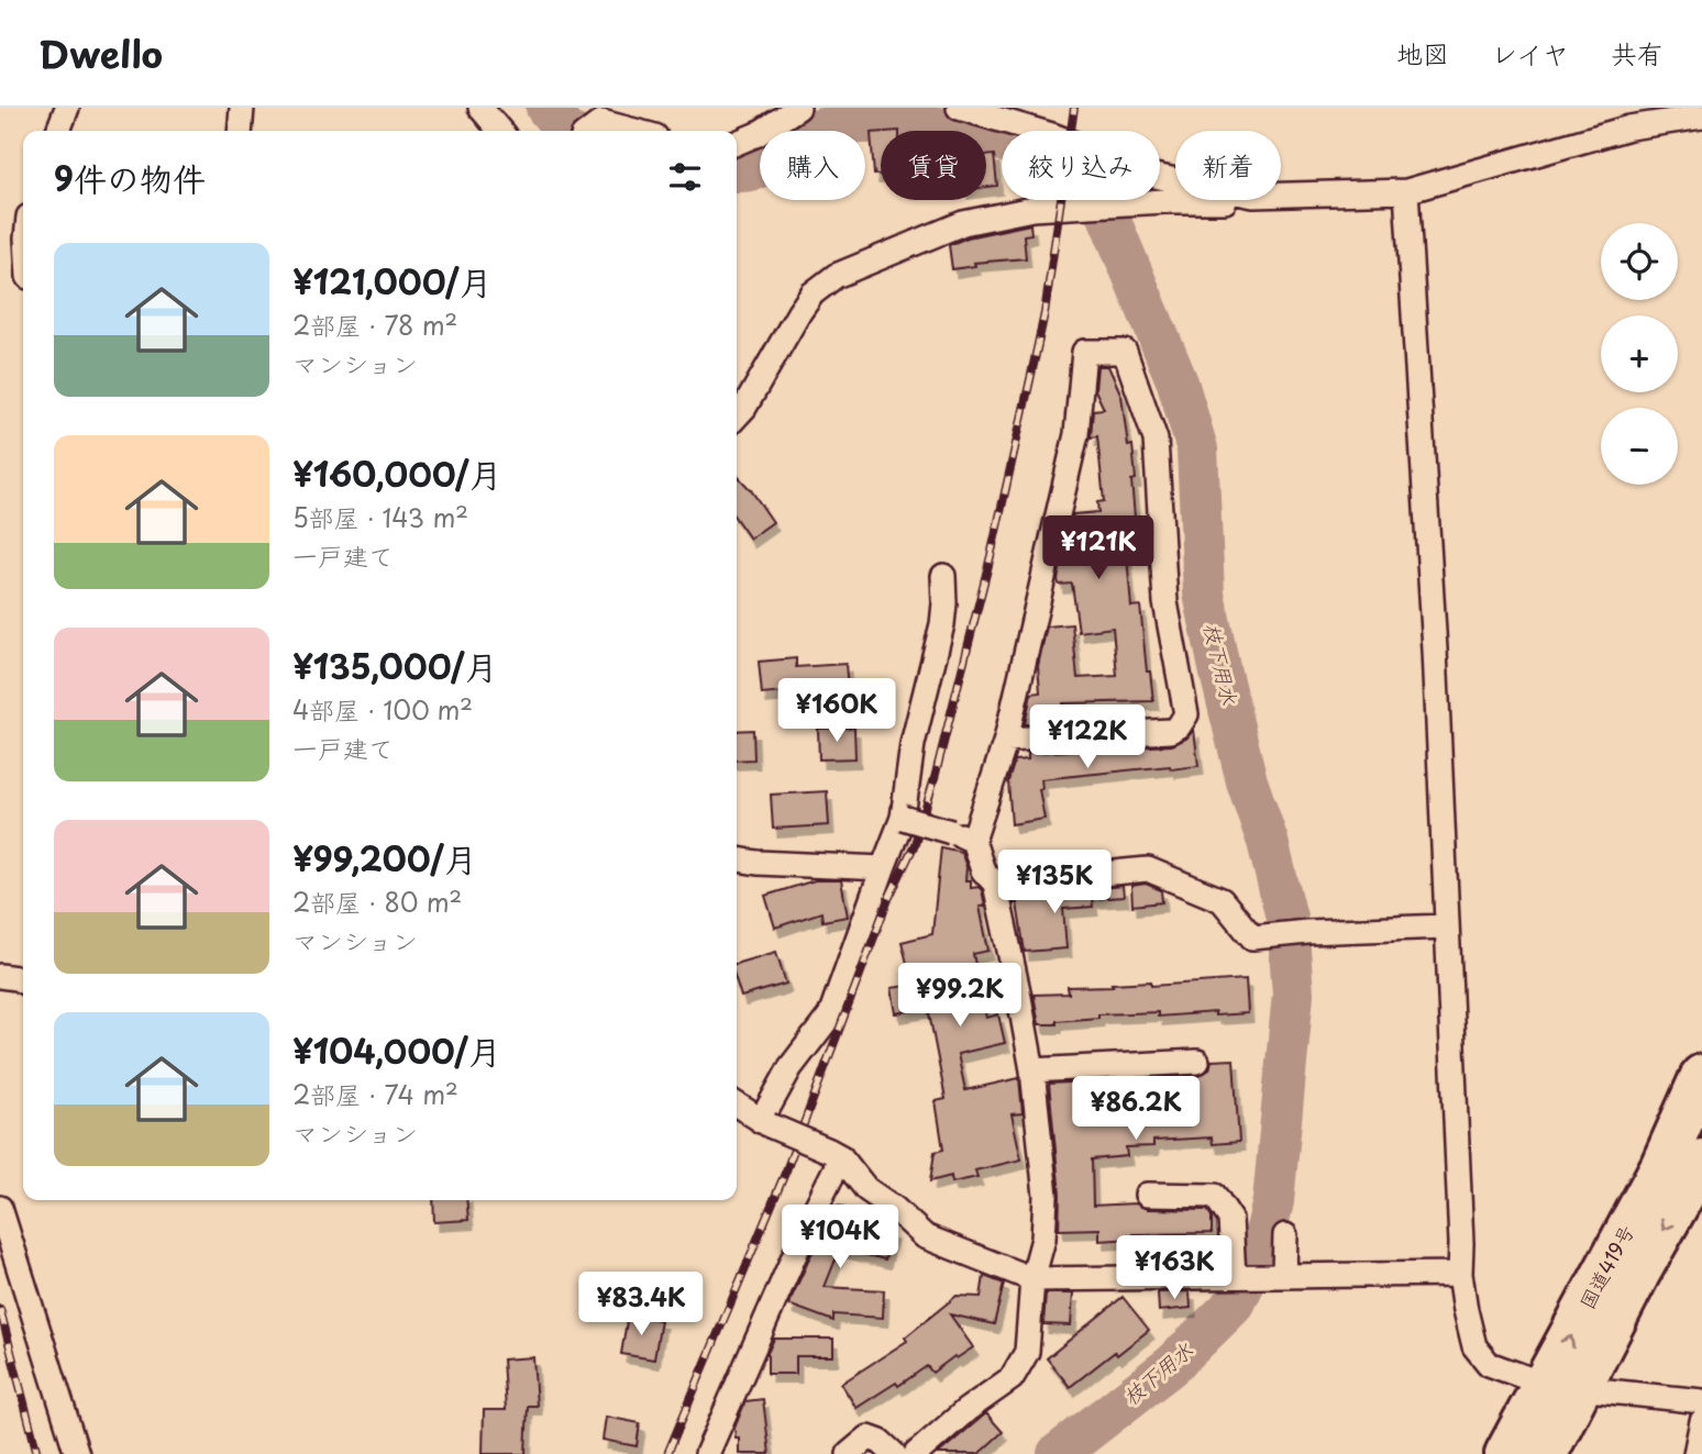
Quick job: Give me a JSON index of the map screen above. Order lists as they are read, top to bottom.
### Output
{
  "streets": {
    "highway": ["国道419号"]
  },
  "water": ["枝下用水"],
  "page": {
    "header": "Dwello",
    "nav": ["地図", "レイヤ", "共有"],
    "chip": [
      "購入",
      "賃貸",
      "絞り込み",
      "新着"
    ],
    "heading": "9件の物件",
    "map_buttons": ["+", "−"],
    "list": [
      {
        "name": "¥121,000/月",
        "note": "2部屋 · 78 m² · マンション"
      },
      {
        "name": "¥160,000/月",
        "note": "5部屋 · 143 m² · 一戸建て"
      },
      {
        "name": "¥135,000/月",
        "note": "4部屋 · 100 m² · 一戸建て"
      },
      {
        "name": "¥99,200/月",
        "note": "2部屋 · 80 m² · マンション"
      },
      {
        "name": "¥104,000/月",
        "note": "2部屋 · 74 m² · マンション"
      }
    ],
    "price": [
      "¥121K",
      "¥160K",
      "¥122K",
      "¥135K",
      "¥99.2K",
      "¥86.2K",
      "¥104K",
      "¥163K",
      "¥83.4K"
    ]
  }
}
